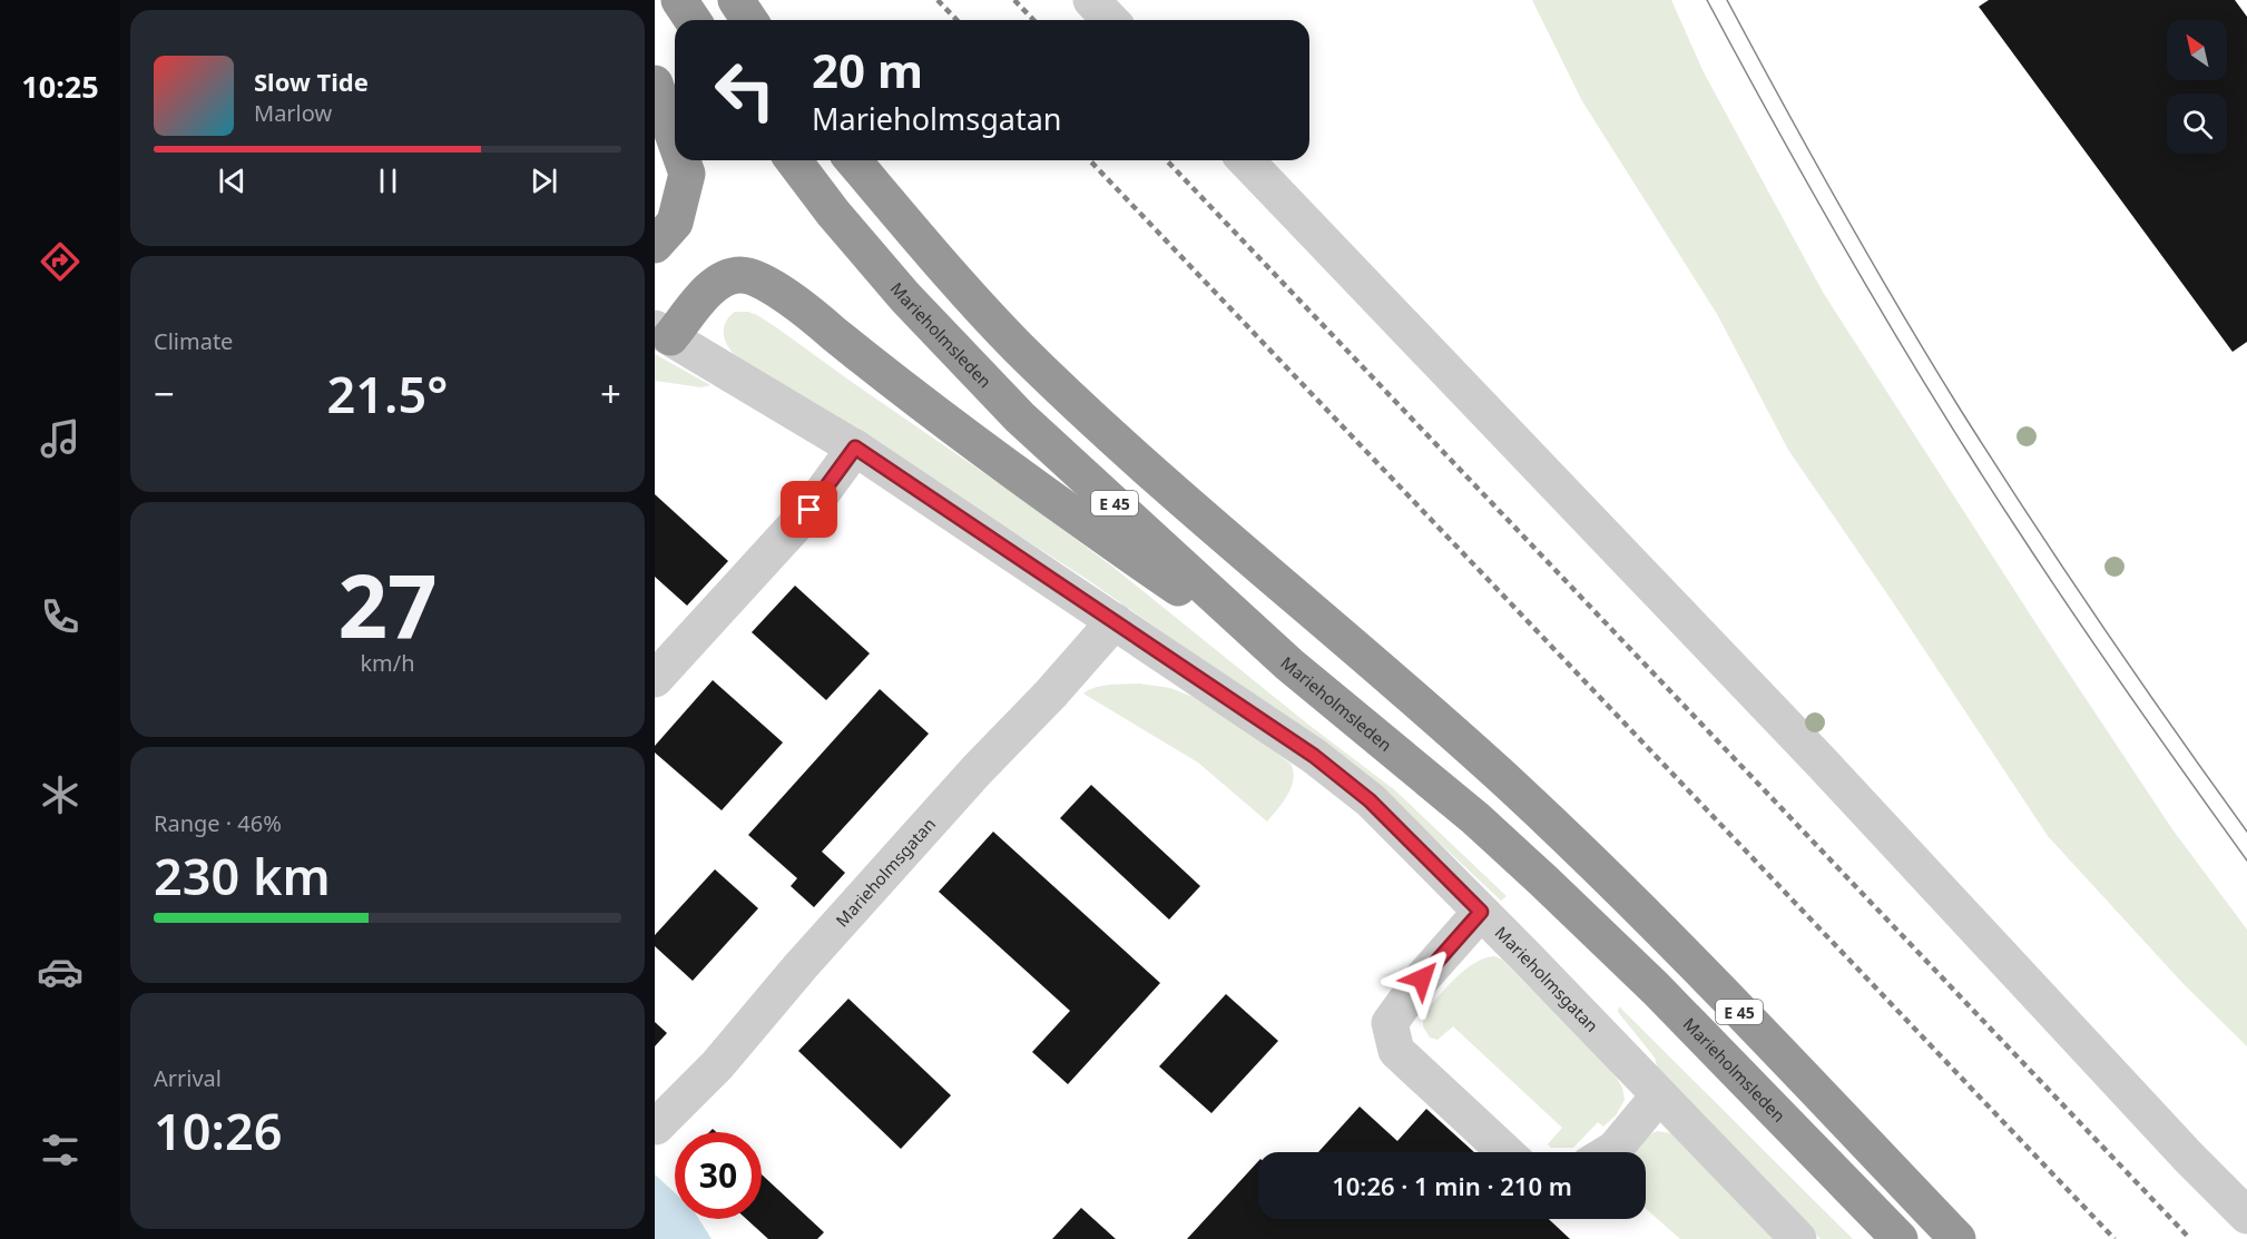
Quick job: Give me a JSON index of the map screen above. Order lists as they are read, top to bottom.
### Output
{
  "streets": {
    "highway": ["Marieholmsleden", "E 45"],
    "street": ["Marieholmsgatan"]
  },
  "north": "top left",
  "page": {
    "tabs": "10:25",
    "turn": ["20 m", "Marieholmsgatan"],
    "song": ["Slow Tide", "Marlow"],
    "tile": [
      "Climate",
      ["27", "km/h"],
      ["Range · 46%", "230 km"],
      ["Arrival", "10:26"]
    ],
    "heat": ["−", "21.5°", "+"],
    "limit": "30",
    "trip": "10:26 · 1 min · 210 m"
  }
}
